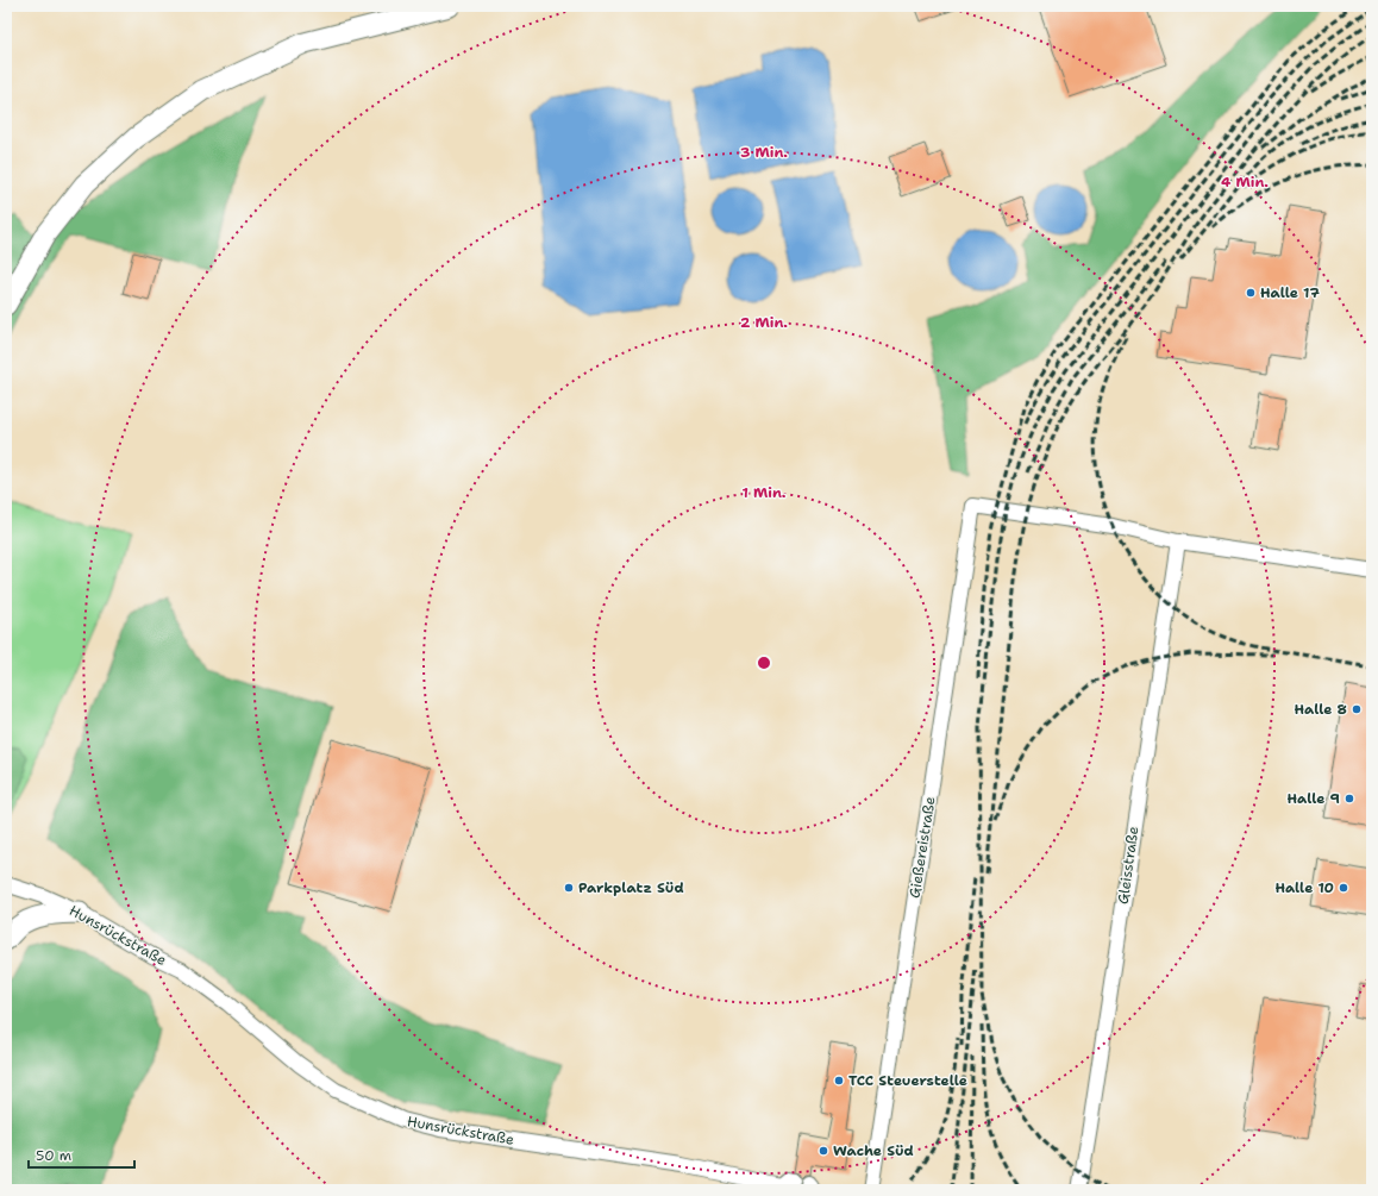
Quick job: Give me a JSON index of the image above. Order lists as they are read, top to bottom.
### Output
{
  "streets": {
    "street": ["Gießereistraße", "Gleisstraße", "Hunsrückstraße"]
  },
  "crossings": [
    ["Gießereistraße", "Gleisstraße"]
  ],
  "places": [
    "Halle 17",
    "Halle 8",
    "Halle 9",
    "Parkplatz Süd",
    "Halle 10",
    "TCC Steuerstelle",
    "Wache Süd"
  ],
  "scale_bar": "50 m",
  "rings": [
    "3 Min.",
    "4 Min.",
    "2 Min.",
    "1 Min."
  ]
}
